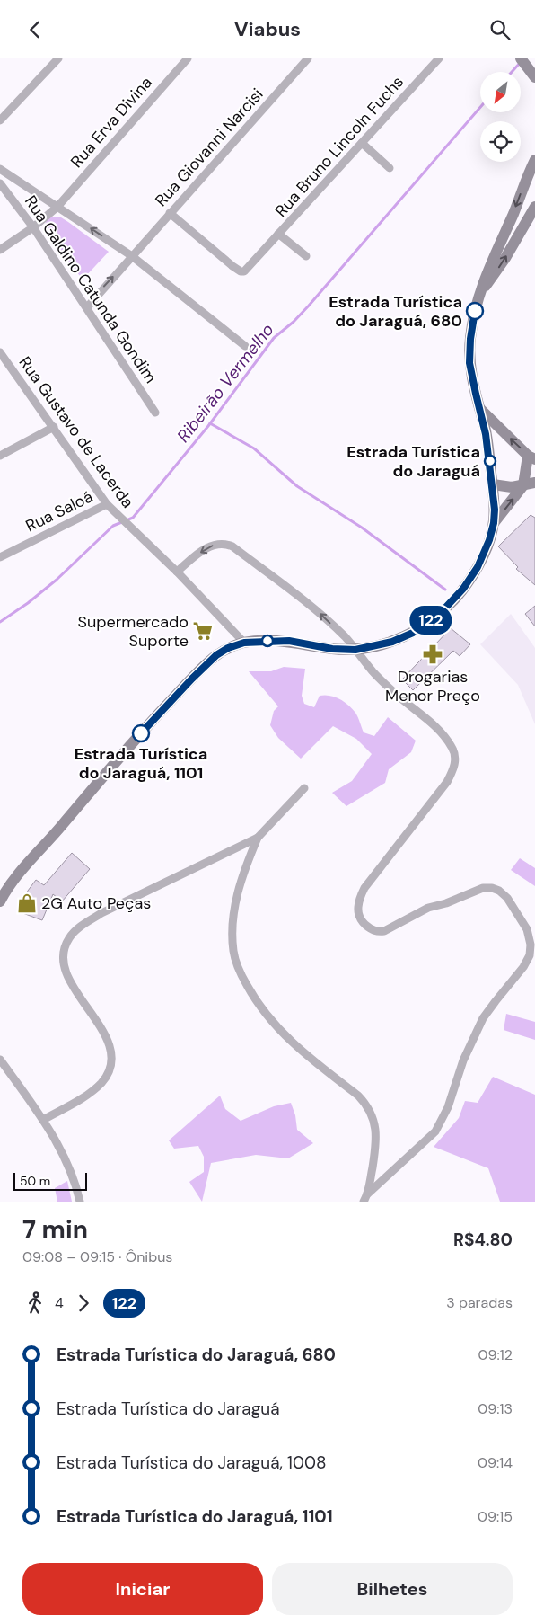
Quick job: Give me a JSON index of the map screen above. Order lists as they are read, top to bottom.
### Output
{
  "streets": {
    "street": [
      "Rua Erva Divina",
      "Rua Bruno Lincoln Fuchs",
      "Rua Giovanni Narcisi",
      "Rua Galdino Catunda Gondim",
      "Rua Gustavo de Lacerda",
      "Rua Saloá"
    ]
  },
  "crossings": [
    ["Rua Erva Divina", "Rua Galdino Catunda Gondim"],
    ["Rua Bruno Lincoln Fuchs", "Rua Giovanni Narcisi"],
    ["Rua Giovanni Narcisi", "Rua Galdino Catunda Gondim"],
    ["Rua Gustavo de Lacerda", "Rua Saloá"]
  ],
  "water": ["Ribeirão Vermelho"],
  "places": {
    "other": ["Estrada Turística do Jaraguá, 680", "Estrada Turística do Jaraguá", "Estrada Turística do Jaraguá, 1101"],
    "supermarket": ["Supermercado Suporte"],
    "pharmacy": ["Drogarias Menor Preço"],
    "shop": ["2G Auto Peças"]
  },
  "lines": ["bus line 122"],
  "scale_bar": "50 m",
  "north": "bottom left",
  "page": {
    "header": "Viabus",
    "on_map": "122",
    "scale": "50 m",
    "heading": ["7 min", "09:08 – 09:15 · Ônibus", "R$4.80"],
    "legs": ["4", "122", "3 paradas"],
    "list": [
      {
        "name": "Estrada Turística do Jaraguá, 680",
        "value": "09:12"
      },
      {
        "name": "Estrada Turística do Jaraguá",
        "value": "09:13"
      },
      {
        "name": "Estrada Turística do Jaraguá, 1008",
        "value": "09:14"
      },
      {
        "name": "Estrada Turística do Jaraguá, 1101",
        "value": "09:15"
      }
    ],
    "buttons": ["Iniciar", "Bilhetes"]
  }
}
